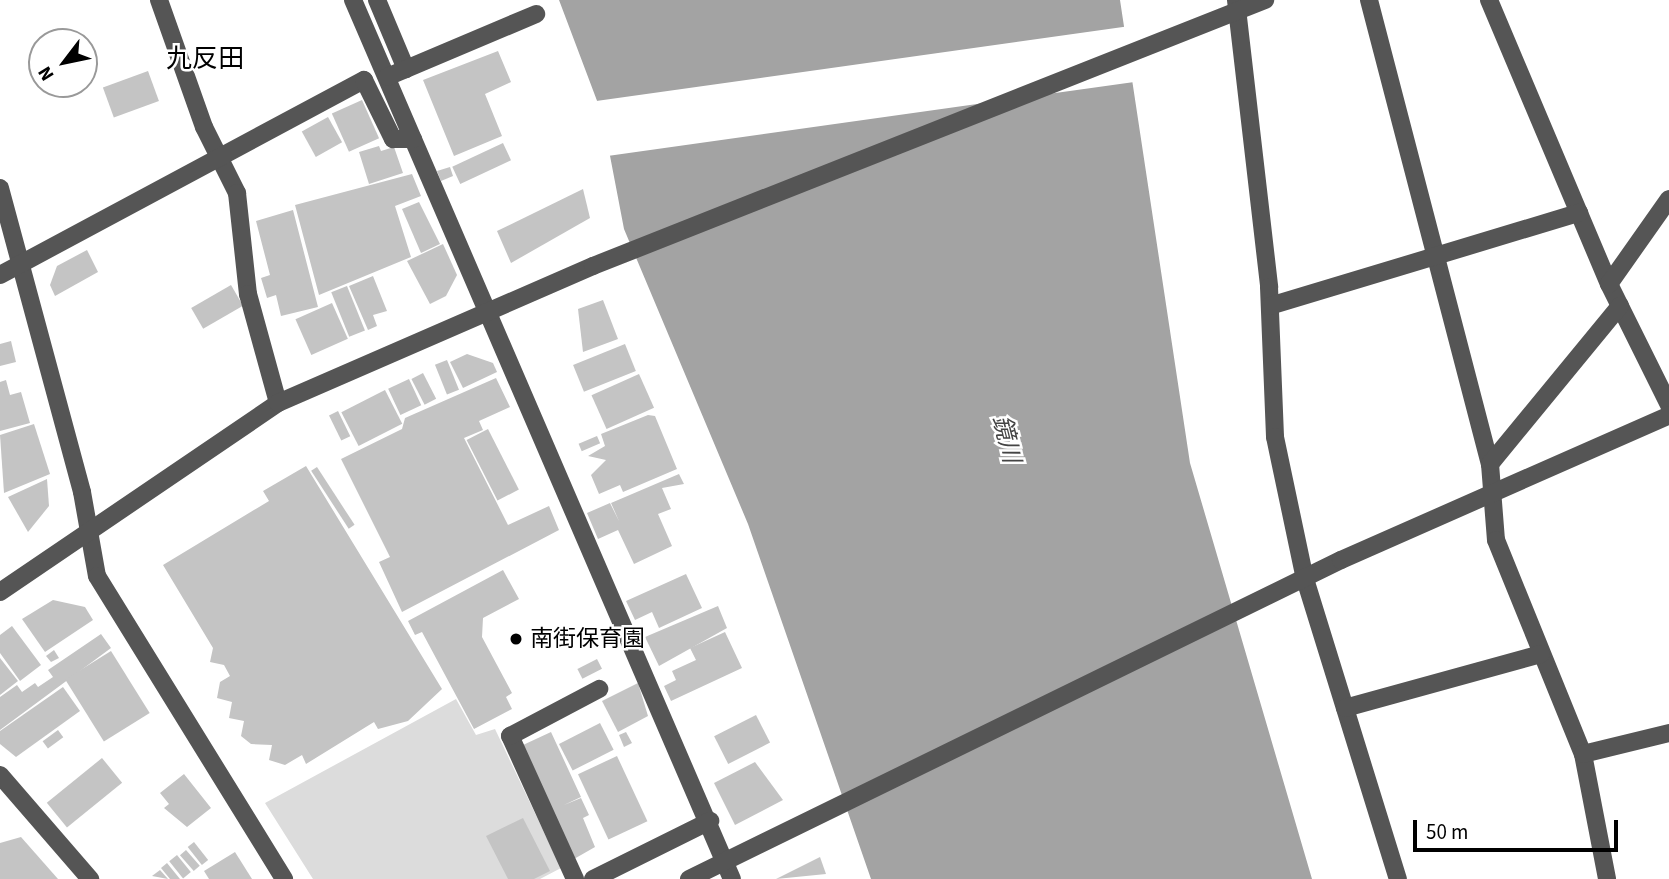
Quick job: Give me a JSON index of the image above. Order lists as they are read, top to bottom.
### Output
{
  "districts": ["九反田"],
  "water": ["鏡川"],
  "places": ["南街保育園"],
  "scale_bar": "50 m",
  "north": "bottom left"
}
